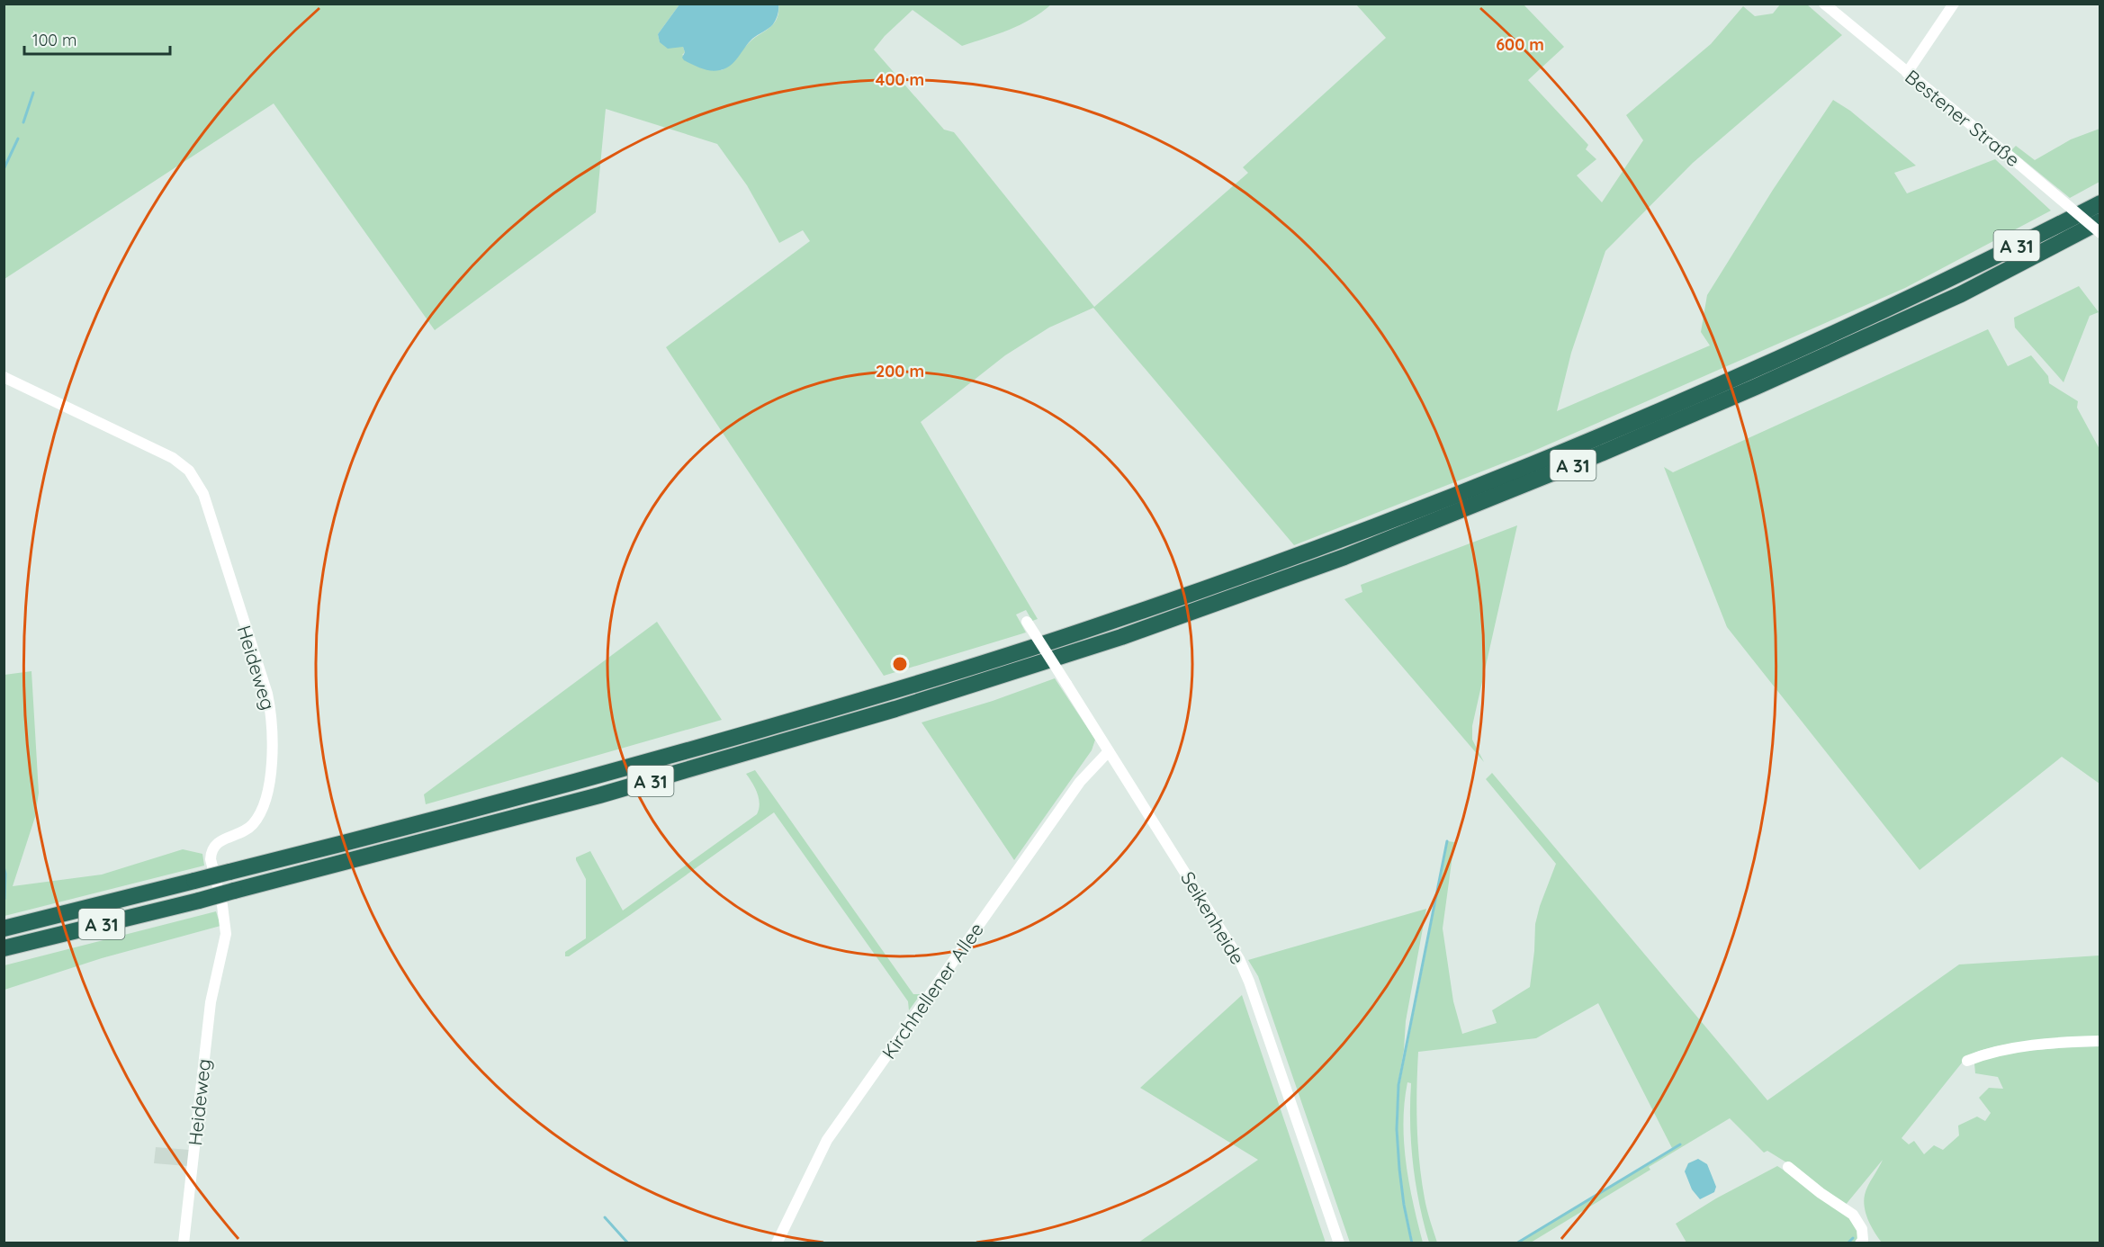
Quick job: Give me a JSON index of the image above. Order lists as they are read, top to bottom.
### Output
{
  "streets": {
    "highway": ["A 31"],
    "street": [
      "Bestener Straße",
      "Heideweg",
      "Seikenheide",
      "Kirchhellener Allee"
    ]
  },
  "crossings": [
    ["Seikenheide", "Kirchhellener Allee"]
  ],
  "scale_bar": "100 m",
  "rings": ["600 m", "400 m", "200 m"]
}
